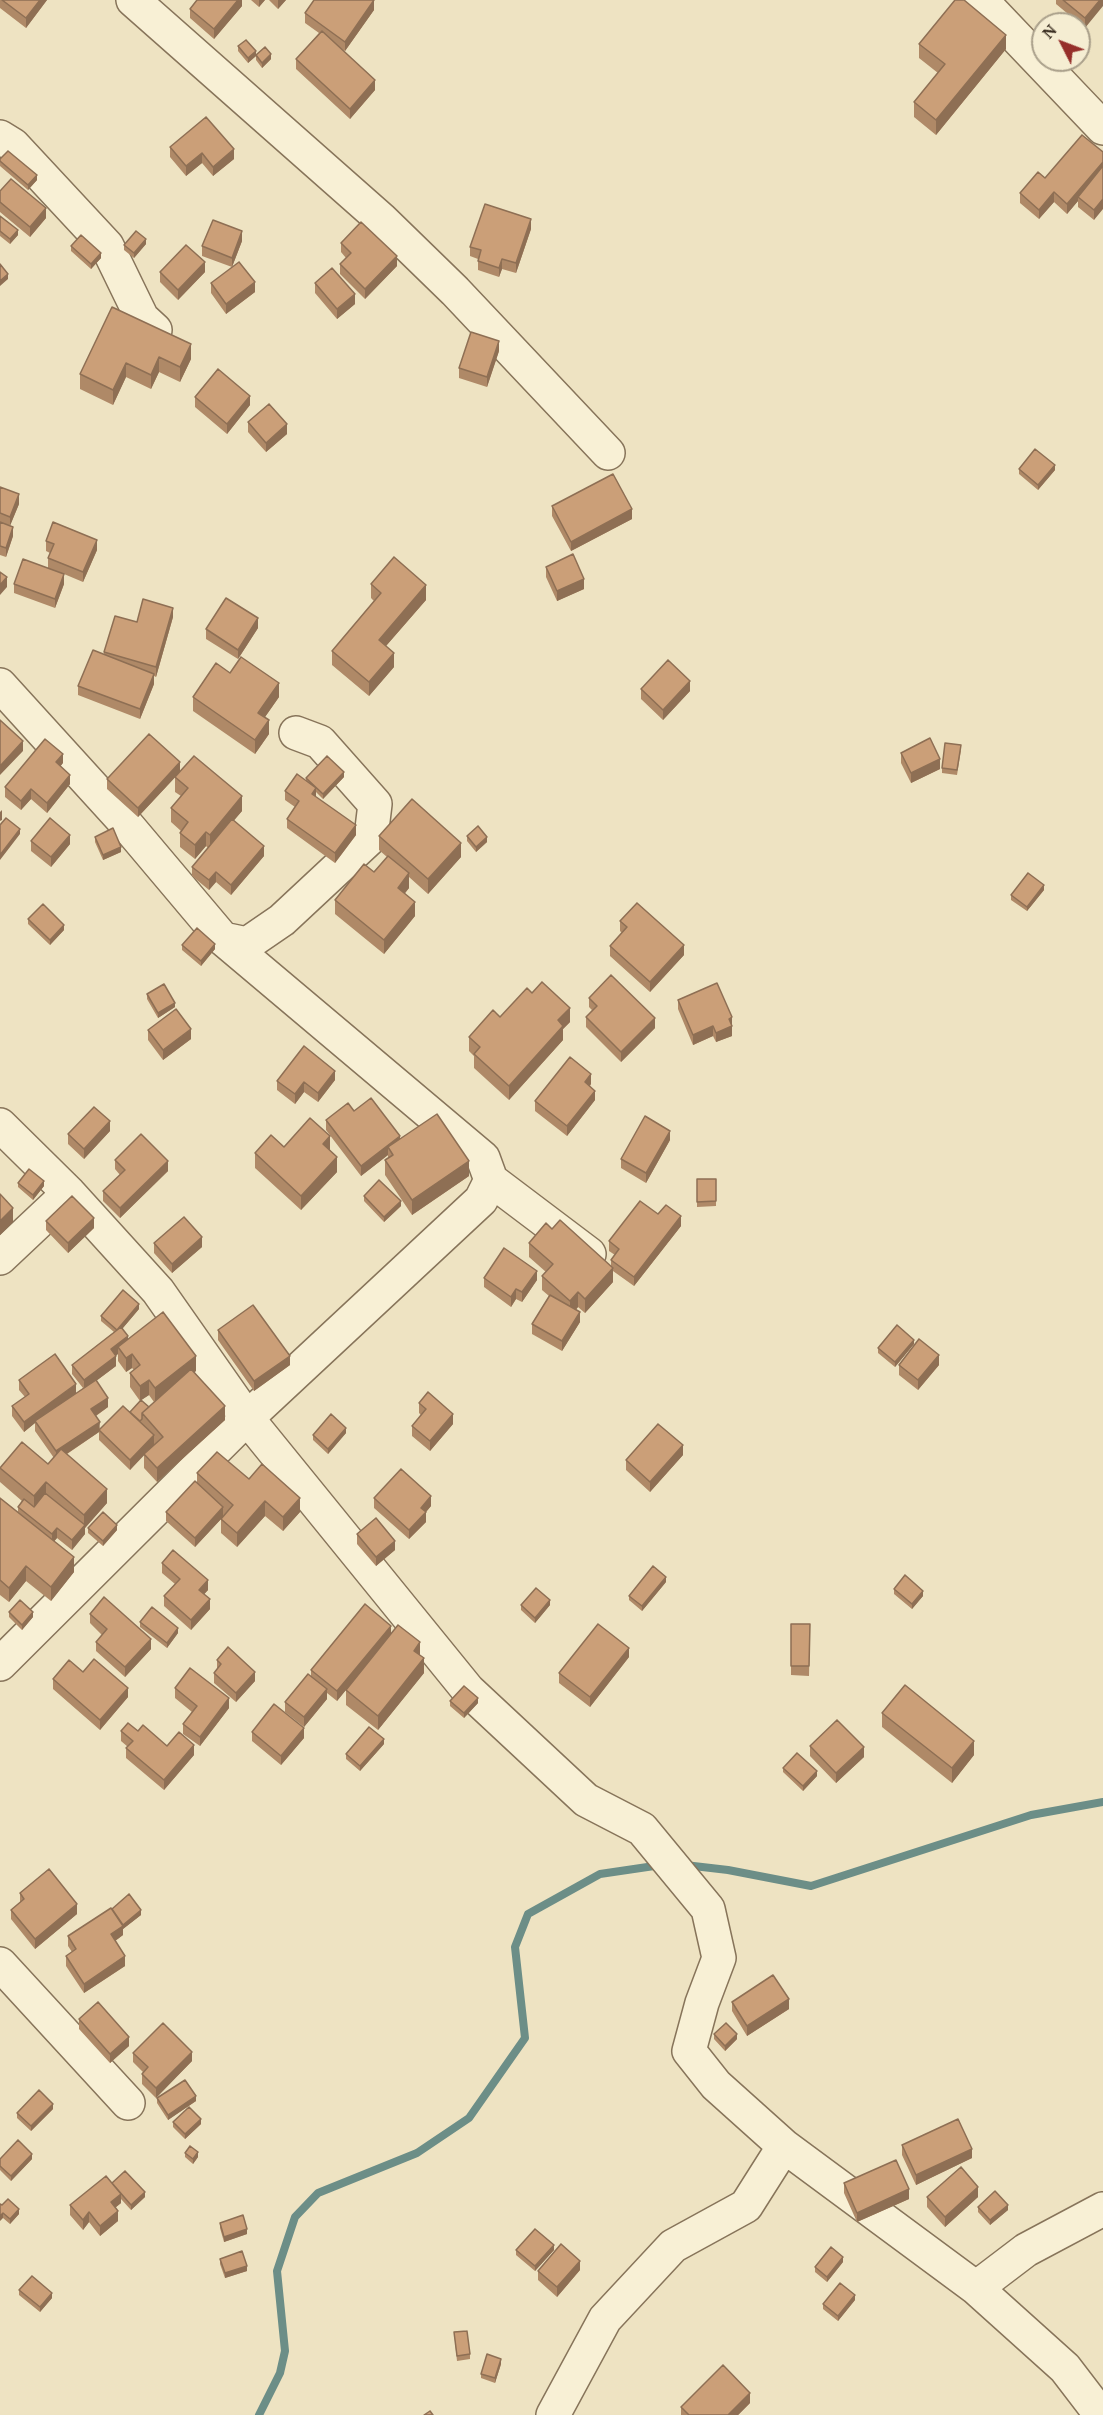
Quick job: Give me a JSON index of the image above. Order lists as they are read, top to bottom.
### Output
{
  "north": "top left"
}
